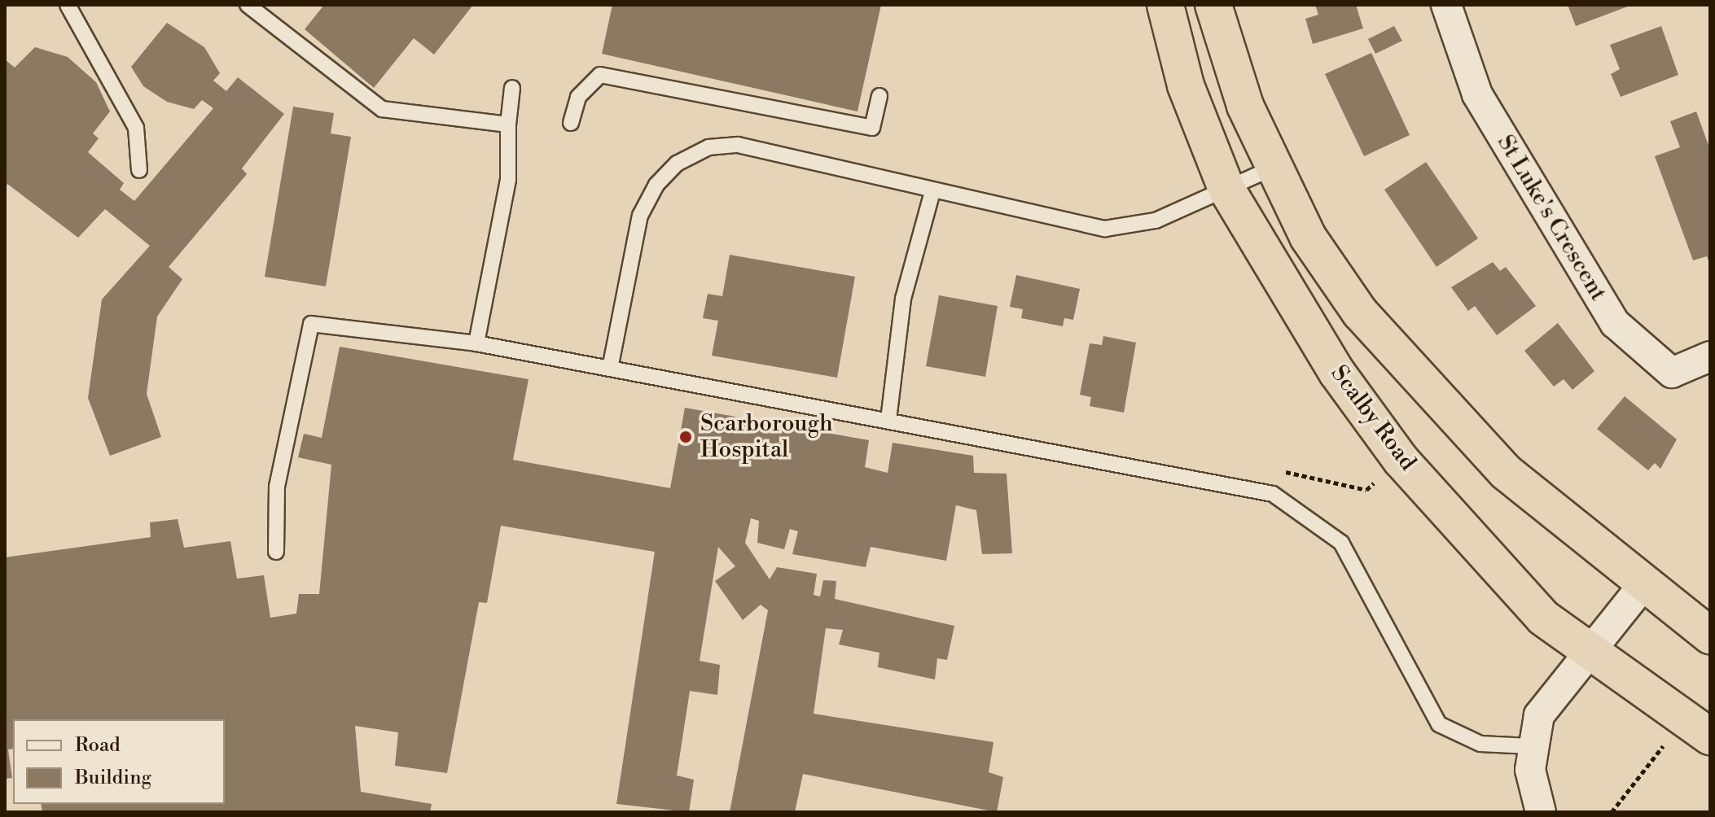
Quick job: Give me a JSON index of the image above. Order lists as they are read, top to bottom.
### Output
{
  "streets": {
    "highway": ["Scalby Road"],
    "street": ["St Luke's Crescent"]
  },
  "places": ["Scarborough Hospital"],
  "legend": ["Road", "Building"]
}
